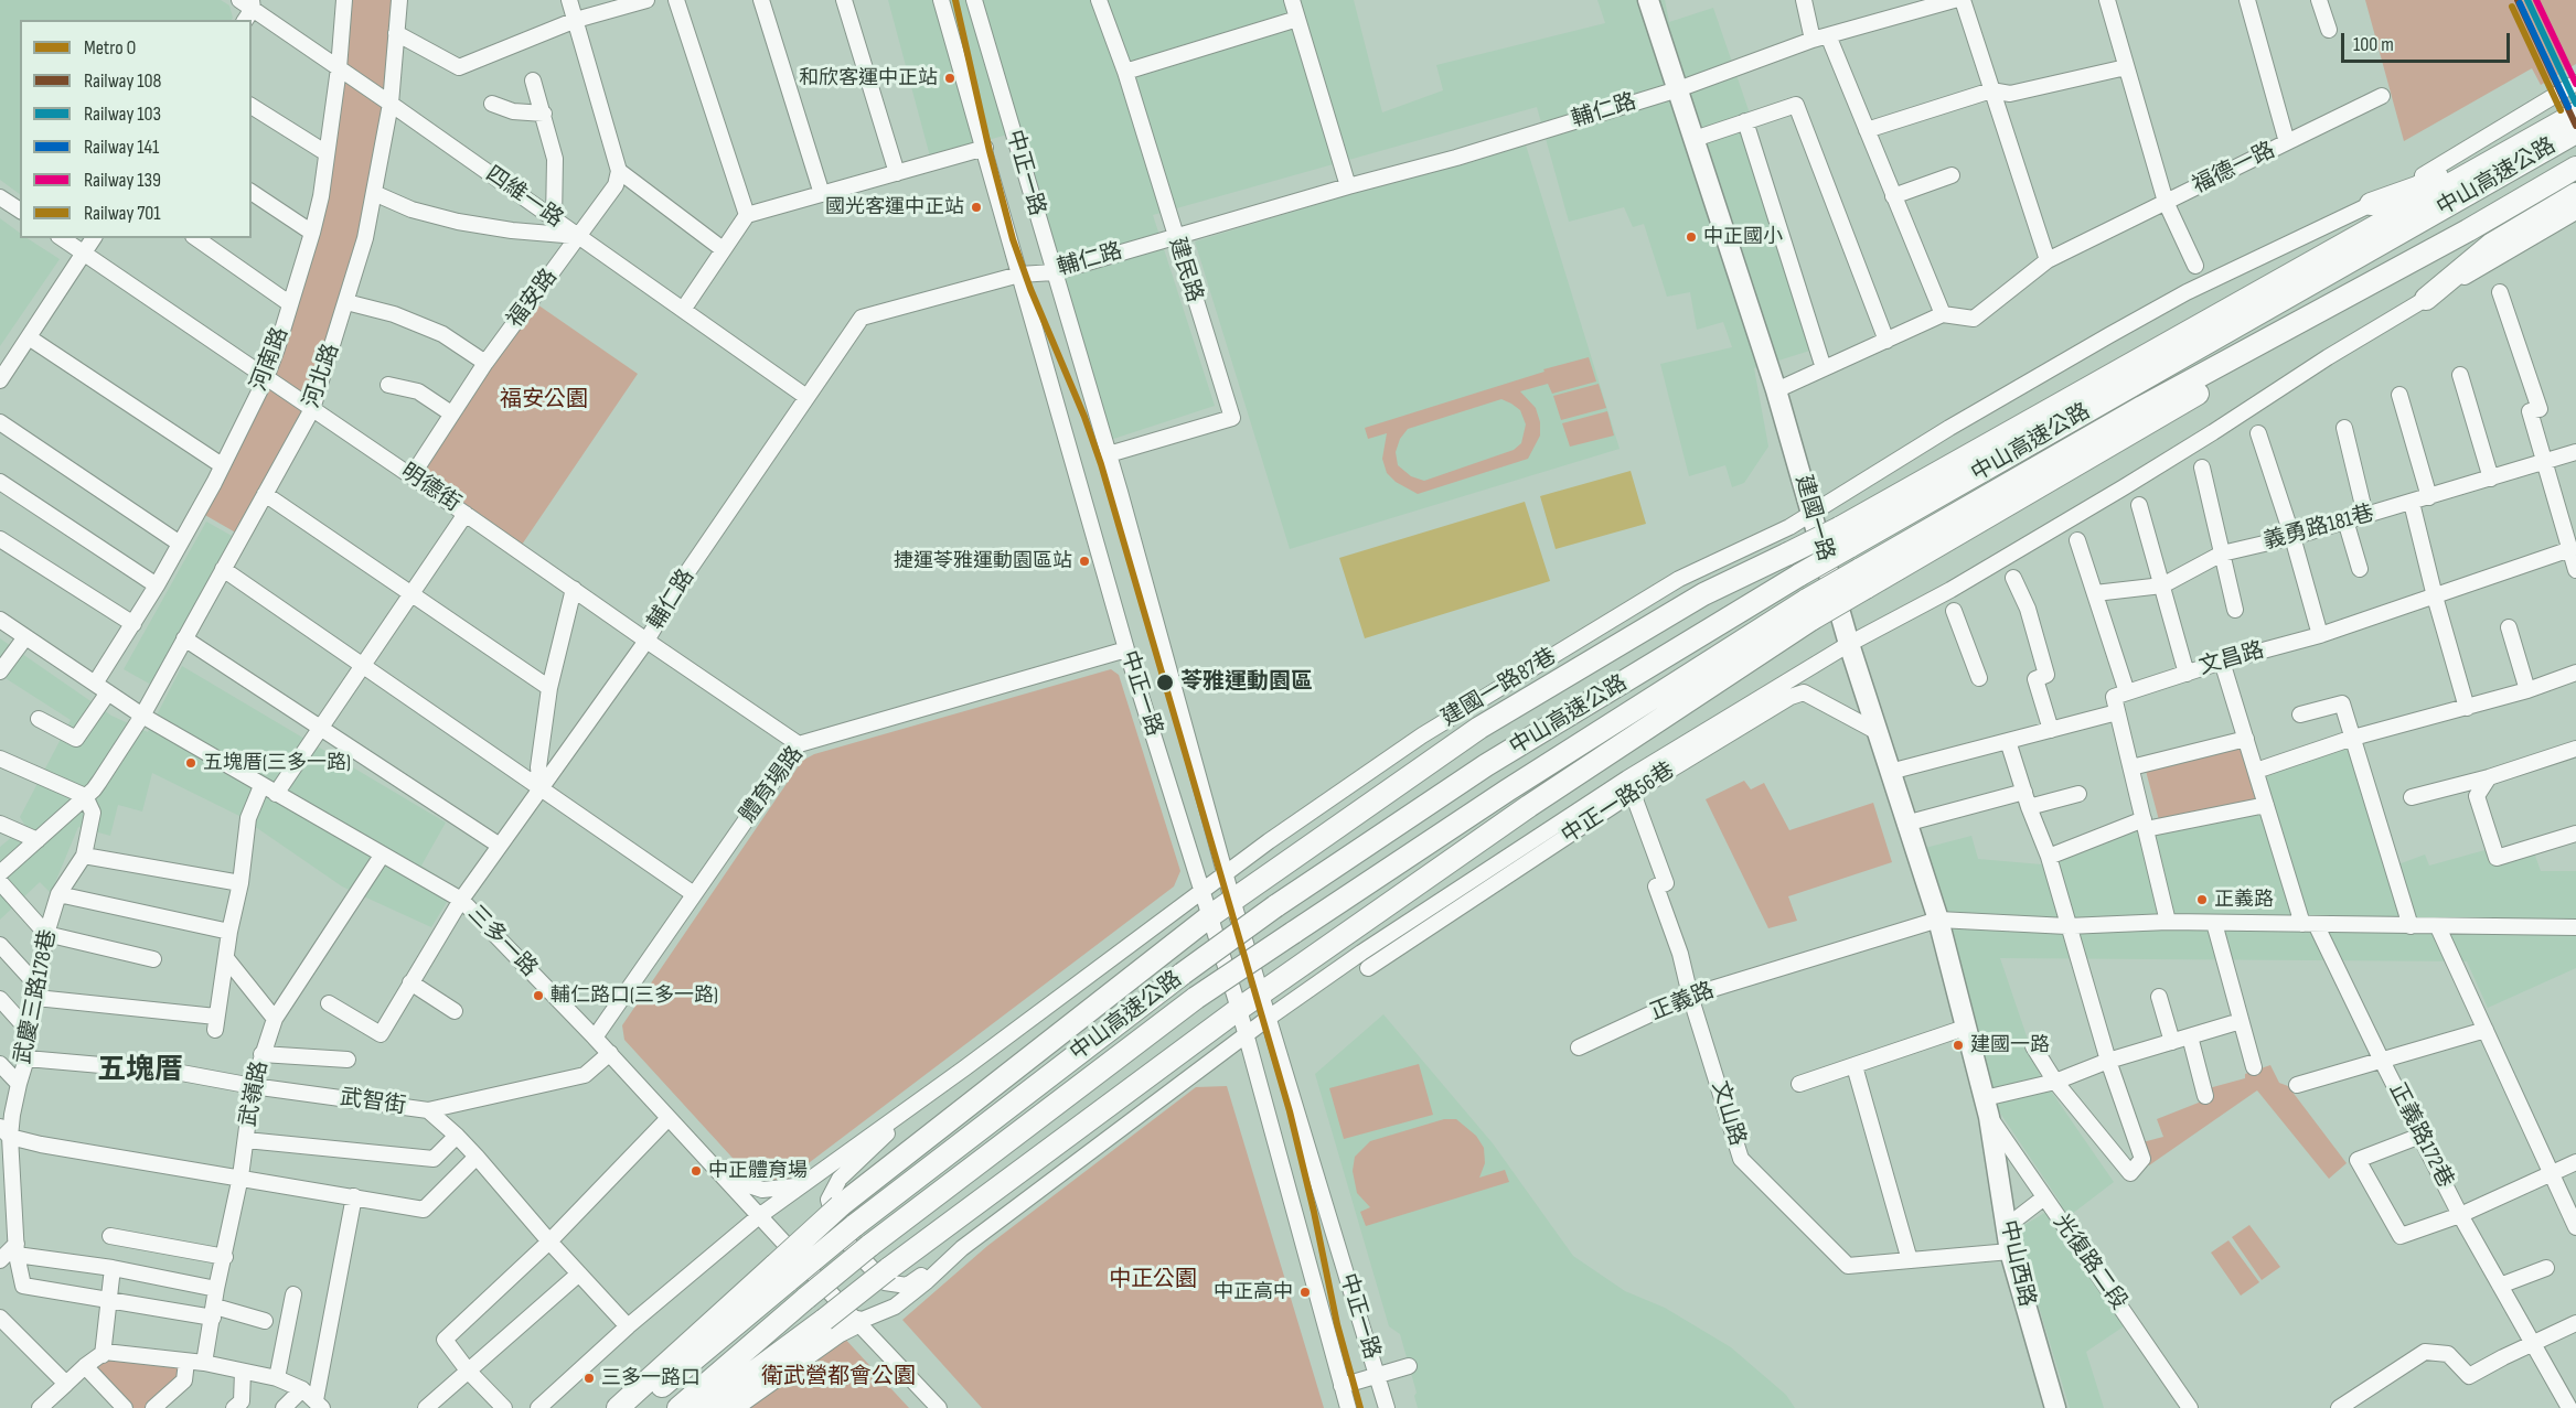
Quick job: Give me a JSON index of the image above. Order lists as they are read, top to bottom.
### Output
{
  "streets": {
    "highway": ["中山高速公路"],
    "main road": ["建國一路", "中山西路"],
    "street": [
      "輔仁路",
      "福德一路",
      "中正一路",
      "四維一路",
      "建民路",
      "福安路",
      "河南路",
      "河北路",
      "明德街",
      "義勇路181巷",
      "文昌路",
      "建國一路87巷",
      "體育場路",
      "中正一路56巷",
      "三多一路",
      "武慶三路178巷",
      "正義路",
      "武嶺路",
      "武智街",
      "文山路",
      "正義路172巷",
      "光復路二段"
    ]
  },
  "crossings": [
    ["輔仁路", "中正一路"],
    ["輔仁路", "四維一路"],
    ["輔仁路", "建民路"],
    ["輔仁路", "明德街"],
    ["輔仁路", "建國一路"],
    ["輔仁路", "三多一路"],
    ["中正一路", "建民路"],
    ["中正一路", "建國一路87巷"],
    ["中正一路", "體育場路"],
    ["四維一路", "福安路"],
    ["四維一路", "河南路"],
    ["四維一路", "河北路"],
    ["福安路", "明德街"],
    ["河南路", "明德街"],
    ["河南路", "三多一路"],
    ["河北路", "明德街"],
    ["河北路", "三多一路"],
    ["河北路", "武慶三路178巷"],
    ["明德街", "體育場路"],
    ["建國一路", "建國一路87巷"],
    ["建國一路", "中正一路56巷"],
    ["建國一路", "正義路"],
    ["建國一路", "光復路二段"],
    ["建國一路", "中山西路"],
    ["文昌路", "正義路172巷"],
    ["體育場路", "三多一路"],
    ["中正一路56巷", "文山路"],
    ["三多一路", "武嶺路"],
    ["武慶三路178巷", "武智街"],
    ["正義路", "文山路"],
    ["正義路", "正義路172巷"],
    ["武嶺路", "武智街"],
    ["文山路", "中山西路"],
    ["光復路二段", "中山西路"]
  ],
  "districts": ["五塊厝"],
  "parks": ["福安公園", "中正公園", "衛武營都會公園"],
  "places": [
    "和欣客運中正站",
    "國光客運中正站",
    "中正國小",
    "捷運苓雅運動園區站",
    "苓雅運動園區",
    "五塊厝(三多一路)",
    "正義路",
    "輔仁路口(三多一路)",
    "建國一路",
    "中正體育場",
    "中正高中",
    "三多一路口"
  ],
  "lines": [
    "metro line O",
    "rail line 108",
    "rail line 103",
    "rail line 139",
    "rail line 141",
    "rail line 701"
  ],
  "legend": [
    "Metro O",
    "Railway 108",
    "Railway 103",
    "Railway 141",
    "Railway 139",
    "Railway 701"
  ],
  "scale_bar": "100 m"
}
